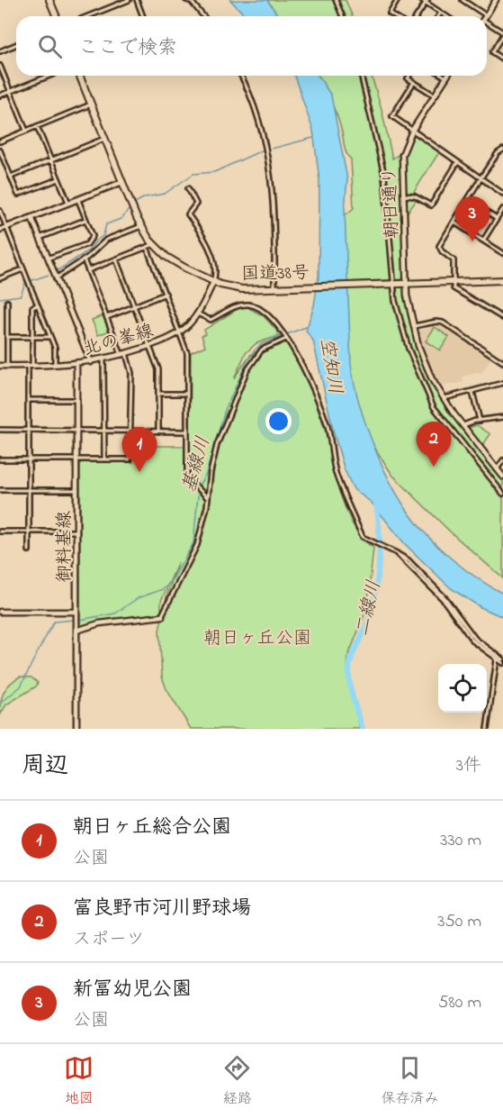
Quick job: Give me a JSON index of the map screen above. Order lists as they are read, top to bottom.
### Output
{
  "streets": {
    "highway": ["国道38号"],
    "street": ["朝日通り", "北の峯線", "御料基線"]
  },
  "crossings": [
    ["朝日通り", "国道38号"],
    ["国道38号", "北の峯線"],
    ["北の峯線", "御料基線"]
  ],
  "water": ["空知川", "基線川", "二線川"],
  "parks": ["朝日ヶ丘公園"],
  "page": {
    "search": "ここで検索",
    "pins": ["3", "2", "1"],
    "heading": ["周辺", "3件"],
    "list": [
      {
        "mark": "1",
        "name": "朝日ヶ丘総合公園",
        "note": "公園",
        "value": "330 m"
      },
      {
        "mark": "2",
        "name": "富良野市河川野球場",
        "note": "スポーツ",
        "value": "350 m"
      },
      {
        "mark": "3",
        "name": "新冨幼児公園",
        "note": "公園",
        "value": "580 m"
      }
    ],
    "nav": ["地図", "経路", "保存済み"]
  }
}
